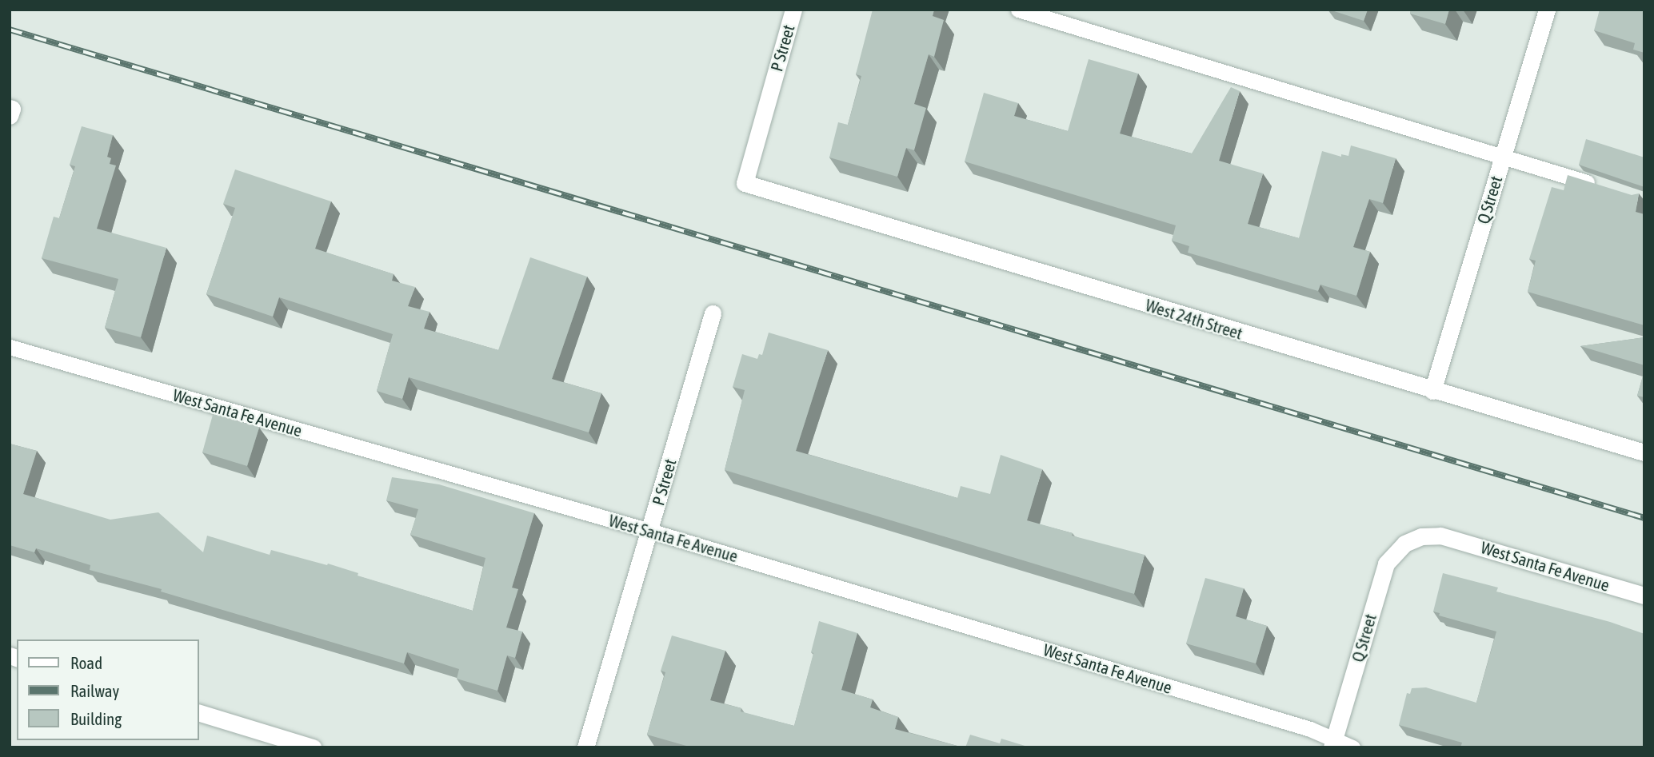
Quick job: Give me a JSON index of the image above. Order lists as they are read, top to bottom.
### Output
{
  "streets": {
    "street": [
      "P Street",
      "Q Street",
      "West 24th Street",
      "West Santa Fe Avenue"
    ]
  },
  "crossings": [
    ["P Street", "West 24th Street"],
    ["P Street", "West Santa Fe Avenue"],
    ["Q Street", "West 24th Street"],
    ["Q Street", "West Santa Fe Avenue"]
  ],
  "legend": ["Road", "Railway", "Building"]
}
